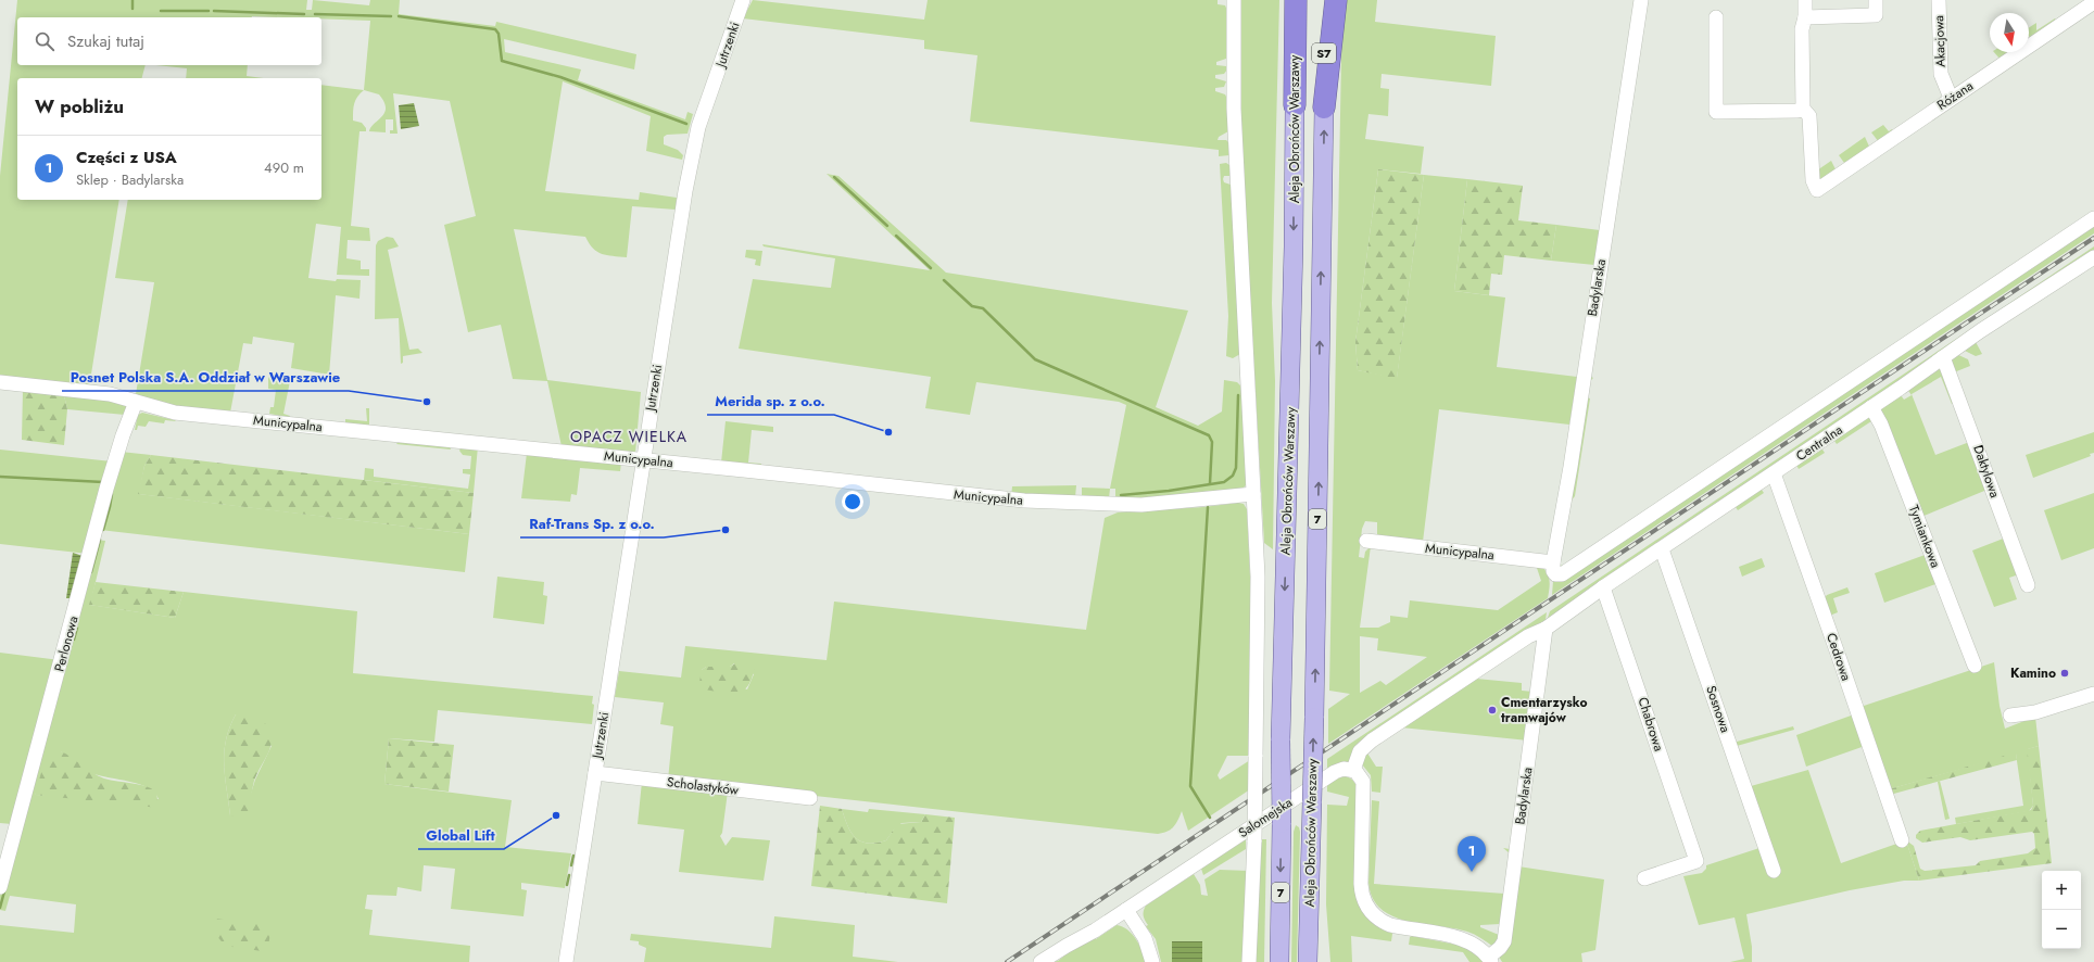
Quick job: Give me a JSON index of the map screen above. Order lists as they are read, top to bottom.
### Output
{
  "streets": {
    "highway": ["S7", "Aleja Obrońców Warszawy"],
    "main road": ["7"],
    "street": [
      "Akacjowa",
      "Jutrzenki",
      "Różana",
      "Badylarska",
      "Municypalna",
      "Centralna",
      "Daktylowa",
      "Tymiankowa",
      "Perlonowa",
      "Cedrowa",
      "Sosnowa",
      "Chabrowa",
      "Scholastyków",
      "Salomejska"
    ]
  },
  "crossings": [
    ["Akacjowa", "Różana"],
    ["Jutrzenki", "Municypalna"],
    ["Jutrzenki", "Scholastyków"],
    ["Badylarska", "Municypalna"],
    ["Badylarska", "Centralna"],
    ["Badylarska", "Salomejska"],
    ["Municypalna", "Perlonowa"],
    ["Centralna", "Daktylowa"],
    ["Centralna", "Tymiankowa"],
    ["Centralna", "Cedrowa"],
    ["Centralna", "Sosnowa"],
    ["Centralna", "Chabrowa"]
  ],
  "districts": ["OPACZ WIELKA"],
  "places": [
    "Posnet Polska S.A. Oddział w Warszawie",
    "Merida sp. z o.o.",
    "Raf-Trans Sp. z o.o.",
    "Kamino",
    "Cmentarzysko tramwajów",
    "Global Lift"
  ],
  "north": "bottom",
  "page": {
    "search": "Szukaj tutaj",
    "heading": "W pobliżu",
    "list": [
      {
        "mark": "1",
        "name": "Części z USA",
        "note": "Sklep · Badylarska",
        "value": "490 m"
      }
    ],
    "pins": "1",
    "map_buttons": ["+", "−"]
  }
}
